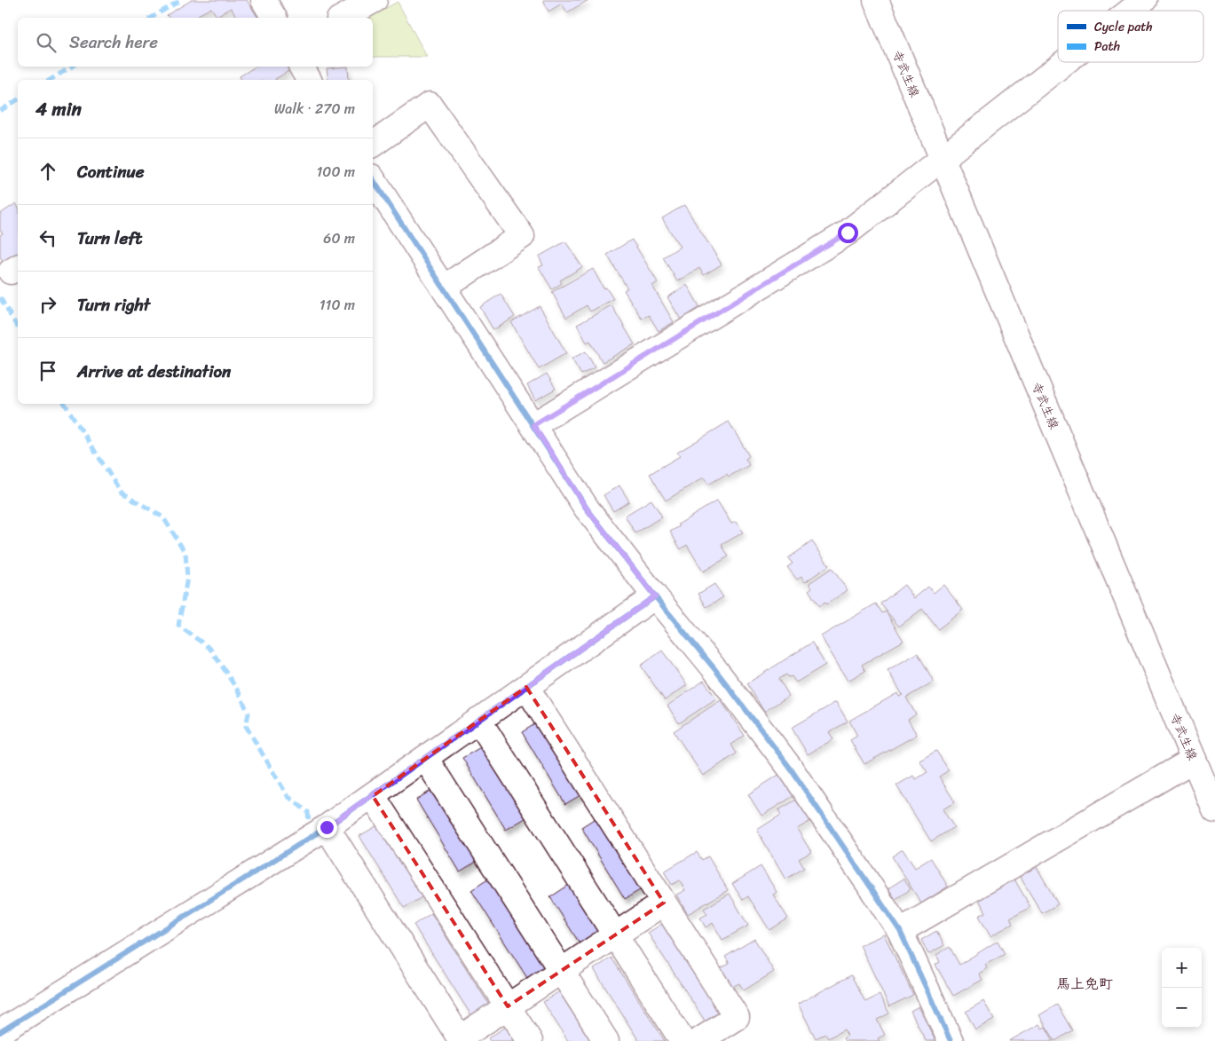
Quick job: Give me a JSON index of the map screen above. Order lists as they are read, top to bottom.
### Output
{
  "streets": {
    "street": ["寺武生線"]
  },
  "districts": ["馬上免町"],
  "legend": ["Cycle path", "Path"],
  "page": {
    "search": "Search here",
    "heading": ["4 min", "Walk · 270 m"],
    "list": [
      ["Continue", "100 m"],
      ["Turn left", "60 m"],
      ["Turn right", "110 m"],
      "Arrive at destination"
    ],
    "map_buttons": ["+", "−"]
  }
}
